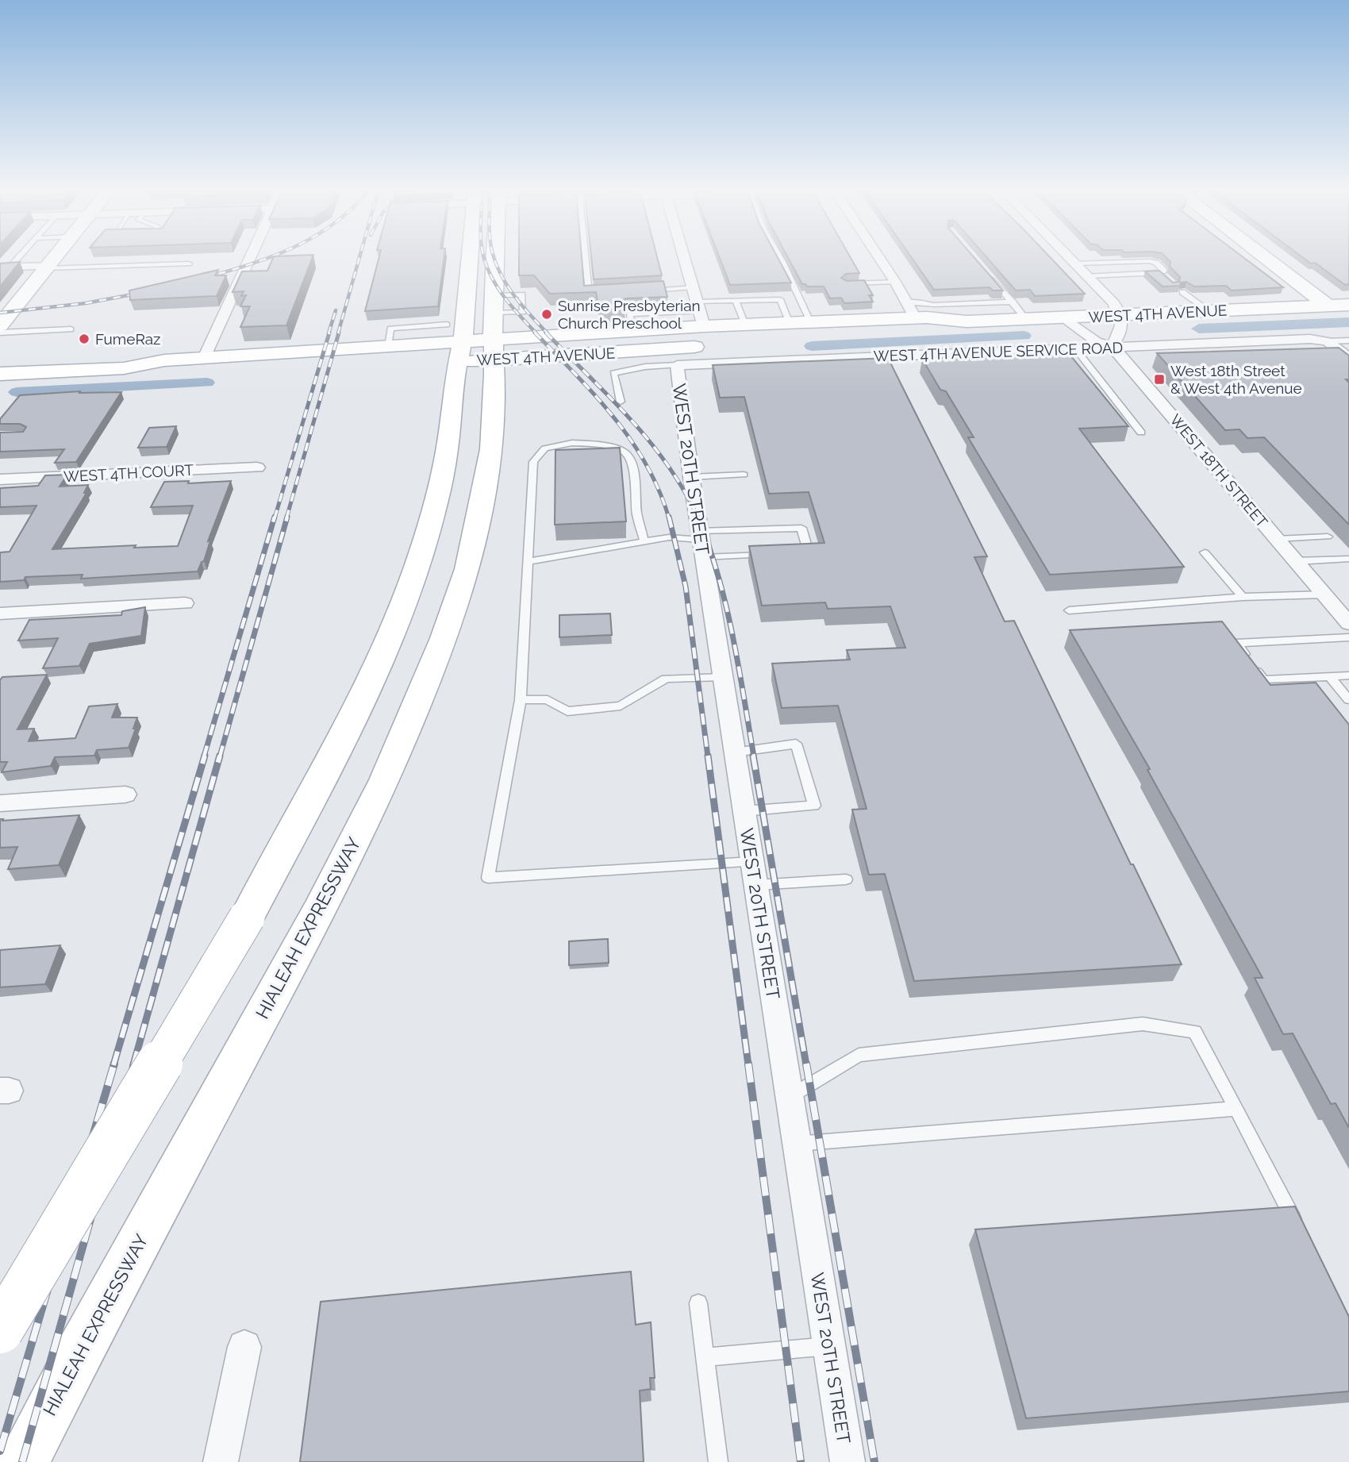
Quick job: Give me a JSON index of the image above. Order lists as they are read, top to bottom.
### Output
{
  "streets": {
    "main road": ["WEST 4TH AVENUE", "HIALEAH EXPRESSWAY"],
    "street": [
      "WEST 4TH AVENUE SERVICE ROAD",
      "WEST 20TH STREET",
      "WEST 18TH STREET",
      "WEST 4TH COURT"
    ]
  },
  "crossings": [
    ["WEST 4TH AVENUE", "HIALEAH EXPRESSWAY"],
    ["WEST 4TH AVENUE SERVICE ROAD", "WEST 20TH STREET"],
    ["WEST 4TH AVENUE SERVICE ROAD", "WEST 18TH STREET"]
  ],
  "places": {
    "other": ["Sunrise Presbyterian Church Preschool", "FumeRaz"],
    "transit": ["West 18th Street & West 4th Avenue"]
  }
}
